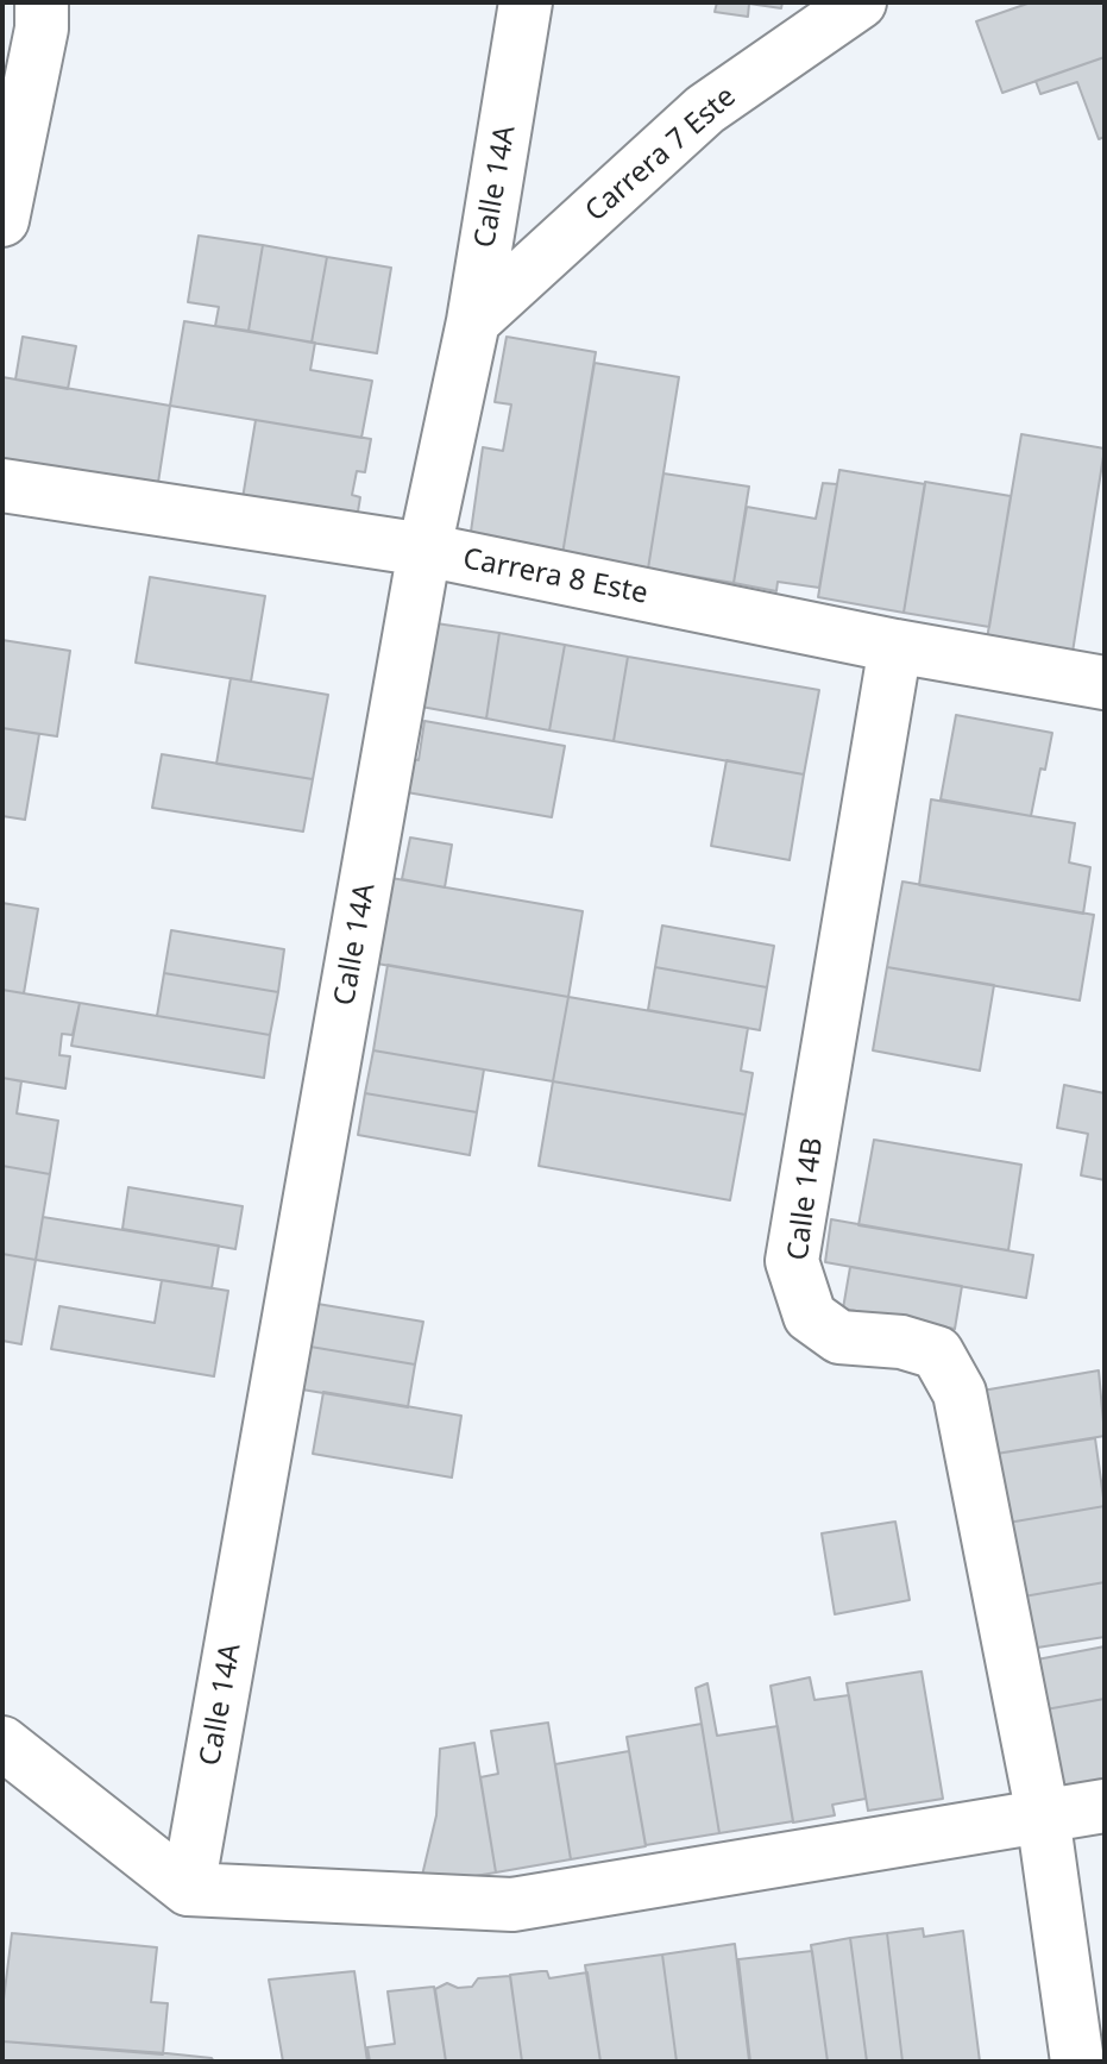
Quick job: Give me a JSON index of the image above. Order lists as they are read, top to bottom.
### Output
{
  "streets": {
    "street": [
      "Carrera 7 Este",
      "Calle 14A",
      "Carrera 8 Este",
      "Calle 14B"
    ]
  },
  "crossings": [
    ["Carrera 7 Este", "Calle 14A"],
    ["Calle 14A", "Carrera 8 Este"],
    ["Carrera 8 Este", "Calle 14B"]
  ]
}
